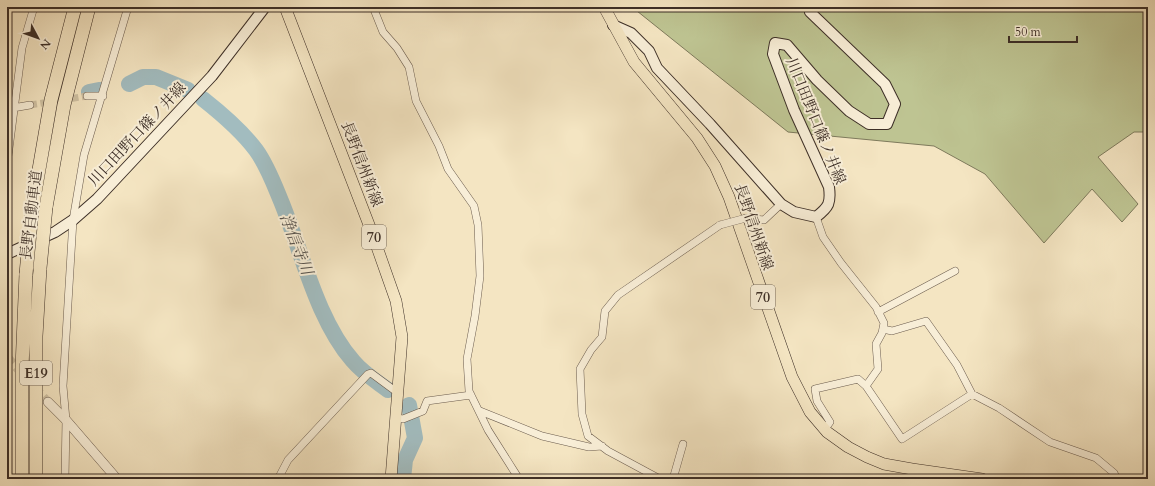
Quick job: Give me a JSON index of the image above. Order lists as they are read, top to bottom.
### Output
{
  "streets": {
    "highway": ["長野自動車道", "E19"],
    "main road": ["川口田野口篠ノ井線", "長野信州新線", "70"]
  },
  "water": ["浄信寺川"],
  "scale_bar": "50 m",
  "north": "bottom right"
}
